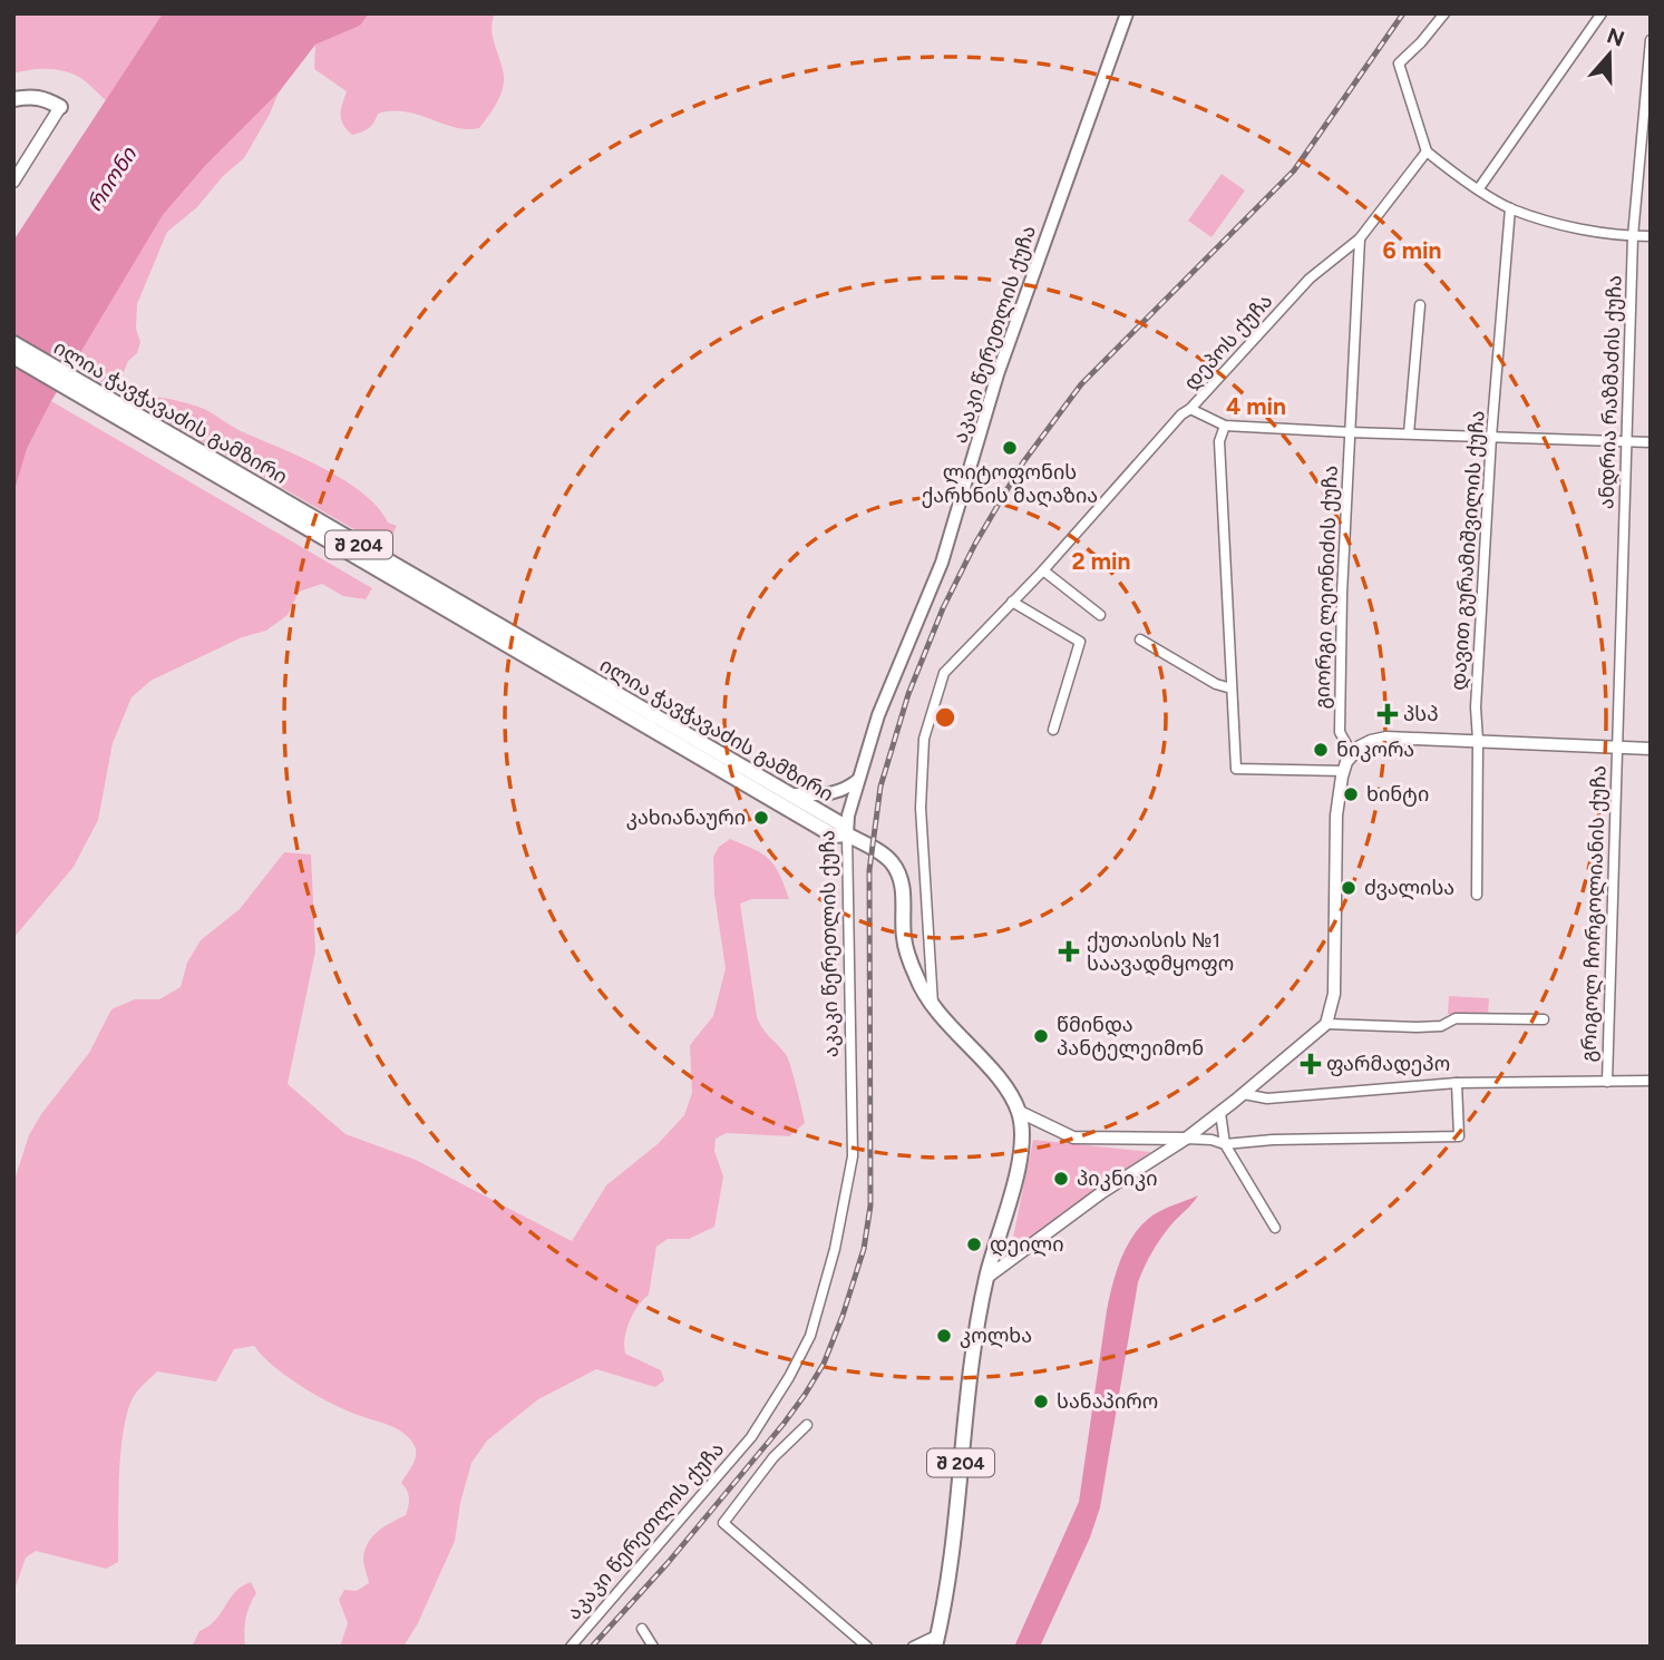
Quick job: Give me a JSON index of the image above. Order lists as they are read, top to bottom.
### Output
{
  "streets": {
    "main road": ["აკაკი წერეთლის ქუჩა", "ილია ჭავჭავაძის გამზირი", "შ 204"],
    "street": [
      "დეპოს ქუჩა",
      "ანდრია რაზმაძის ქუჩა",
      "დავით გურამიშვილის ქუჩა",
      "გიორგი ლეონიძის ქუჩა",
      "გრიგოლ ჩორგოლიანის ქუჩა"
    ]
  },
  "crossings": [
    ["აკაკი წერეთლის ქუჩა", "ილია ჭავჭავაძის გამზირი"],
    ["აკაკი წერეთლის ქუჩა", "შ 204"],
    ["დეპოს ქუჩა", "შ 204"],
    ["დეპოს ქუჩა", "გიორგი ლეონიძის ქუჩა"],
    ["ანდრია რაზმაძის ქუჩა", "გრიგოლ ჩორგოლიანის ქუჩა"],
    ["ილია ჭავჭავაძის გამზირი", "შ 204"]
  ],
  "water": ["რიონი"],
  "places": {
    "other": [
      "ლიტოფონის ქარხნის მაღაზია",
      "ნიკორა",
      "ხინტი",
      "კახიანაური",
      "ძვალისა",
      "წმინდა პანტელეიმონ",
      "პიკნიკი",
      "დეილი",
      "კოლხა",
      "სანაპირო"
    ],
    "health": ["პსპ", "ქუთაისის №1 საავადმყოფო", "ფარმადეპო"]
  },
  "north": "top",
  "rings": ["6 min", "4 min", "2 min"]
}
